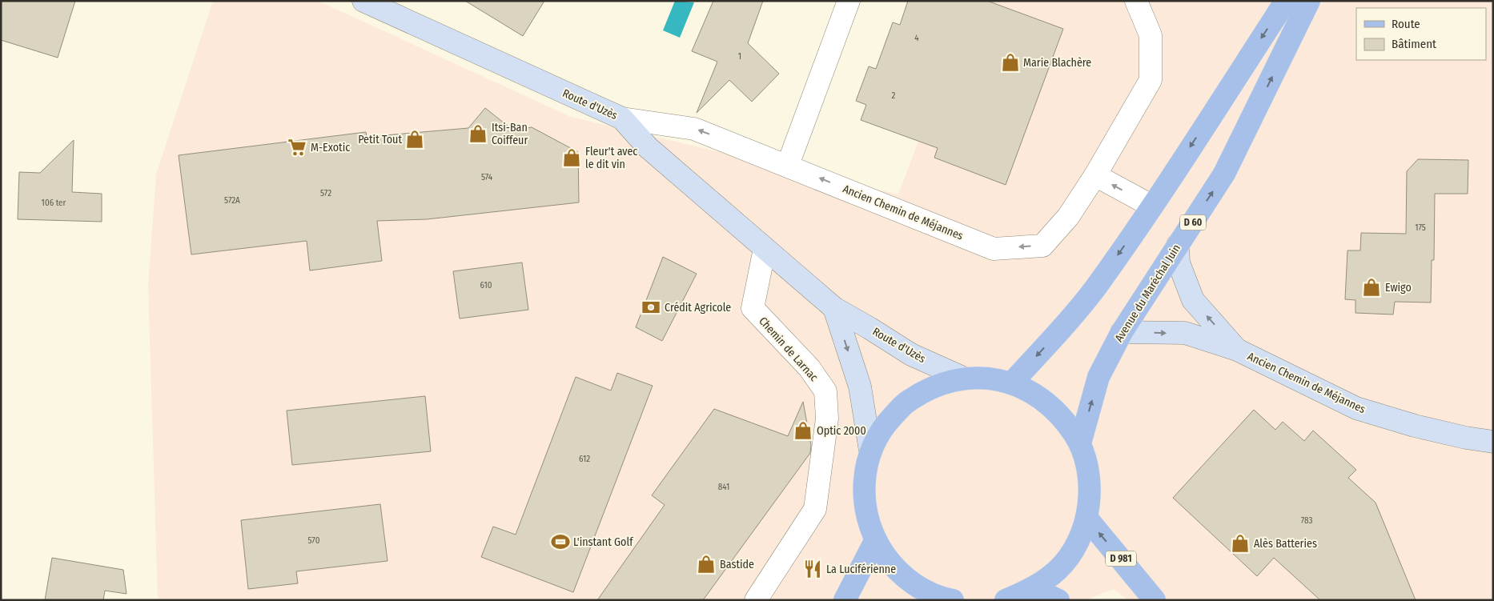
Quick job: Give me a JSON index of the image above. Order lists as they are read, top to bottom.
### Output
{
  "streets": {
    "main road": [
      "Route d'Uzès",
      "Ancien Chemin de Méjannes",
      "D 60",
      "Avenue du Maréchal Juin",
      "D 981"
    ],
    "street": ["Chemin de Larnac"]
  },
  "crossings": [
    ["Route d'Uzès", "Ancien Chemin de Méjannes"],
    ["Route d'Uzès", "Chemin de Larnac"],
    ["Ancien Chemin de Méjannes", "Avenue du Maréchal Juin"]
  ],
  "places": {
    "shop": [
      "Marie Blachère",
      "Itsi-Ban Coiffeur",
      "Petit Tout",
      "Fleur't avec le dit vin",
      "Ewigo",
      "Optic 2000",
      "Alès Batteries",
      "Bastide"
    ],
    "supermarket": ["M-Exotic"],
    "bank": ["Crédit Agricole"],
    "sports": ["L'instant Golf"],
    "restaurant": ["La Luciférienne"]
  },
  "house_numbers": [
    "4",
    "1",
    "2",
    "574",
    "572",
    "572A",
    "106 ter",
    "175",
    "610",
    "612",
    "841",
    "783",
    "570"
  ],
  "legend": ["Route", "Bâtiment"]
}
